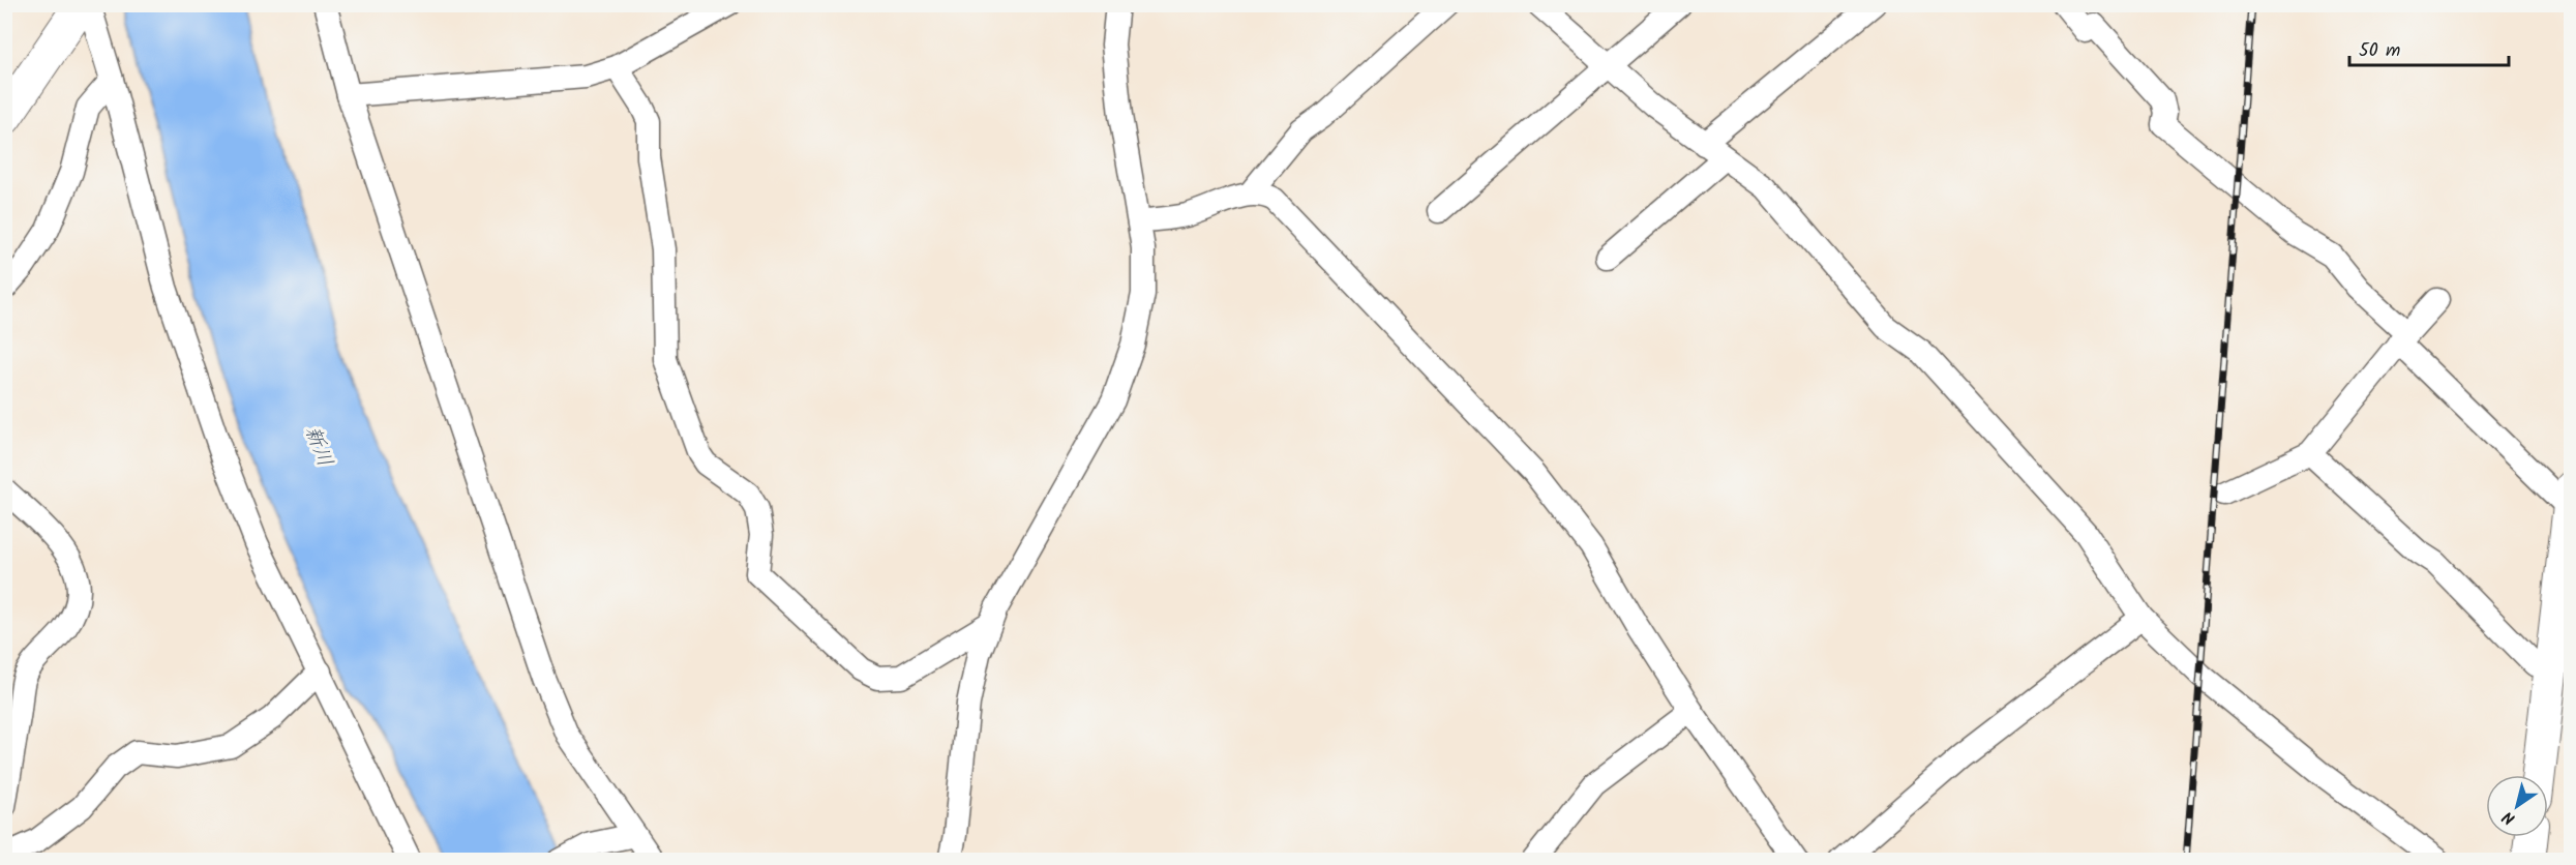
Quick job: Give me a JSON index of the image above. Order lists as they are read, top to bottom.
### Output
{
  "water": ["新川"],
  "scale_bar": "50 m",
  "north": "bottom left"
}
